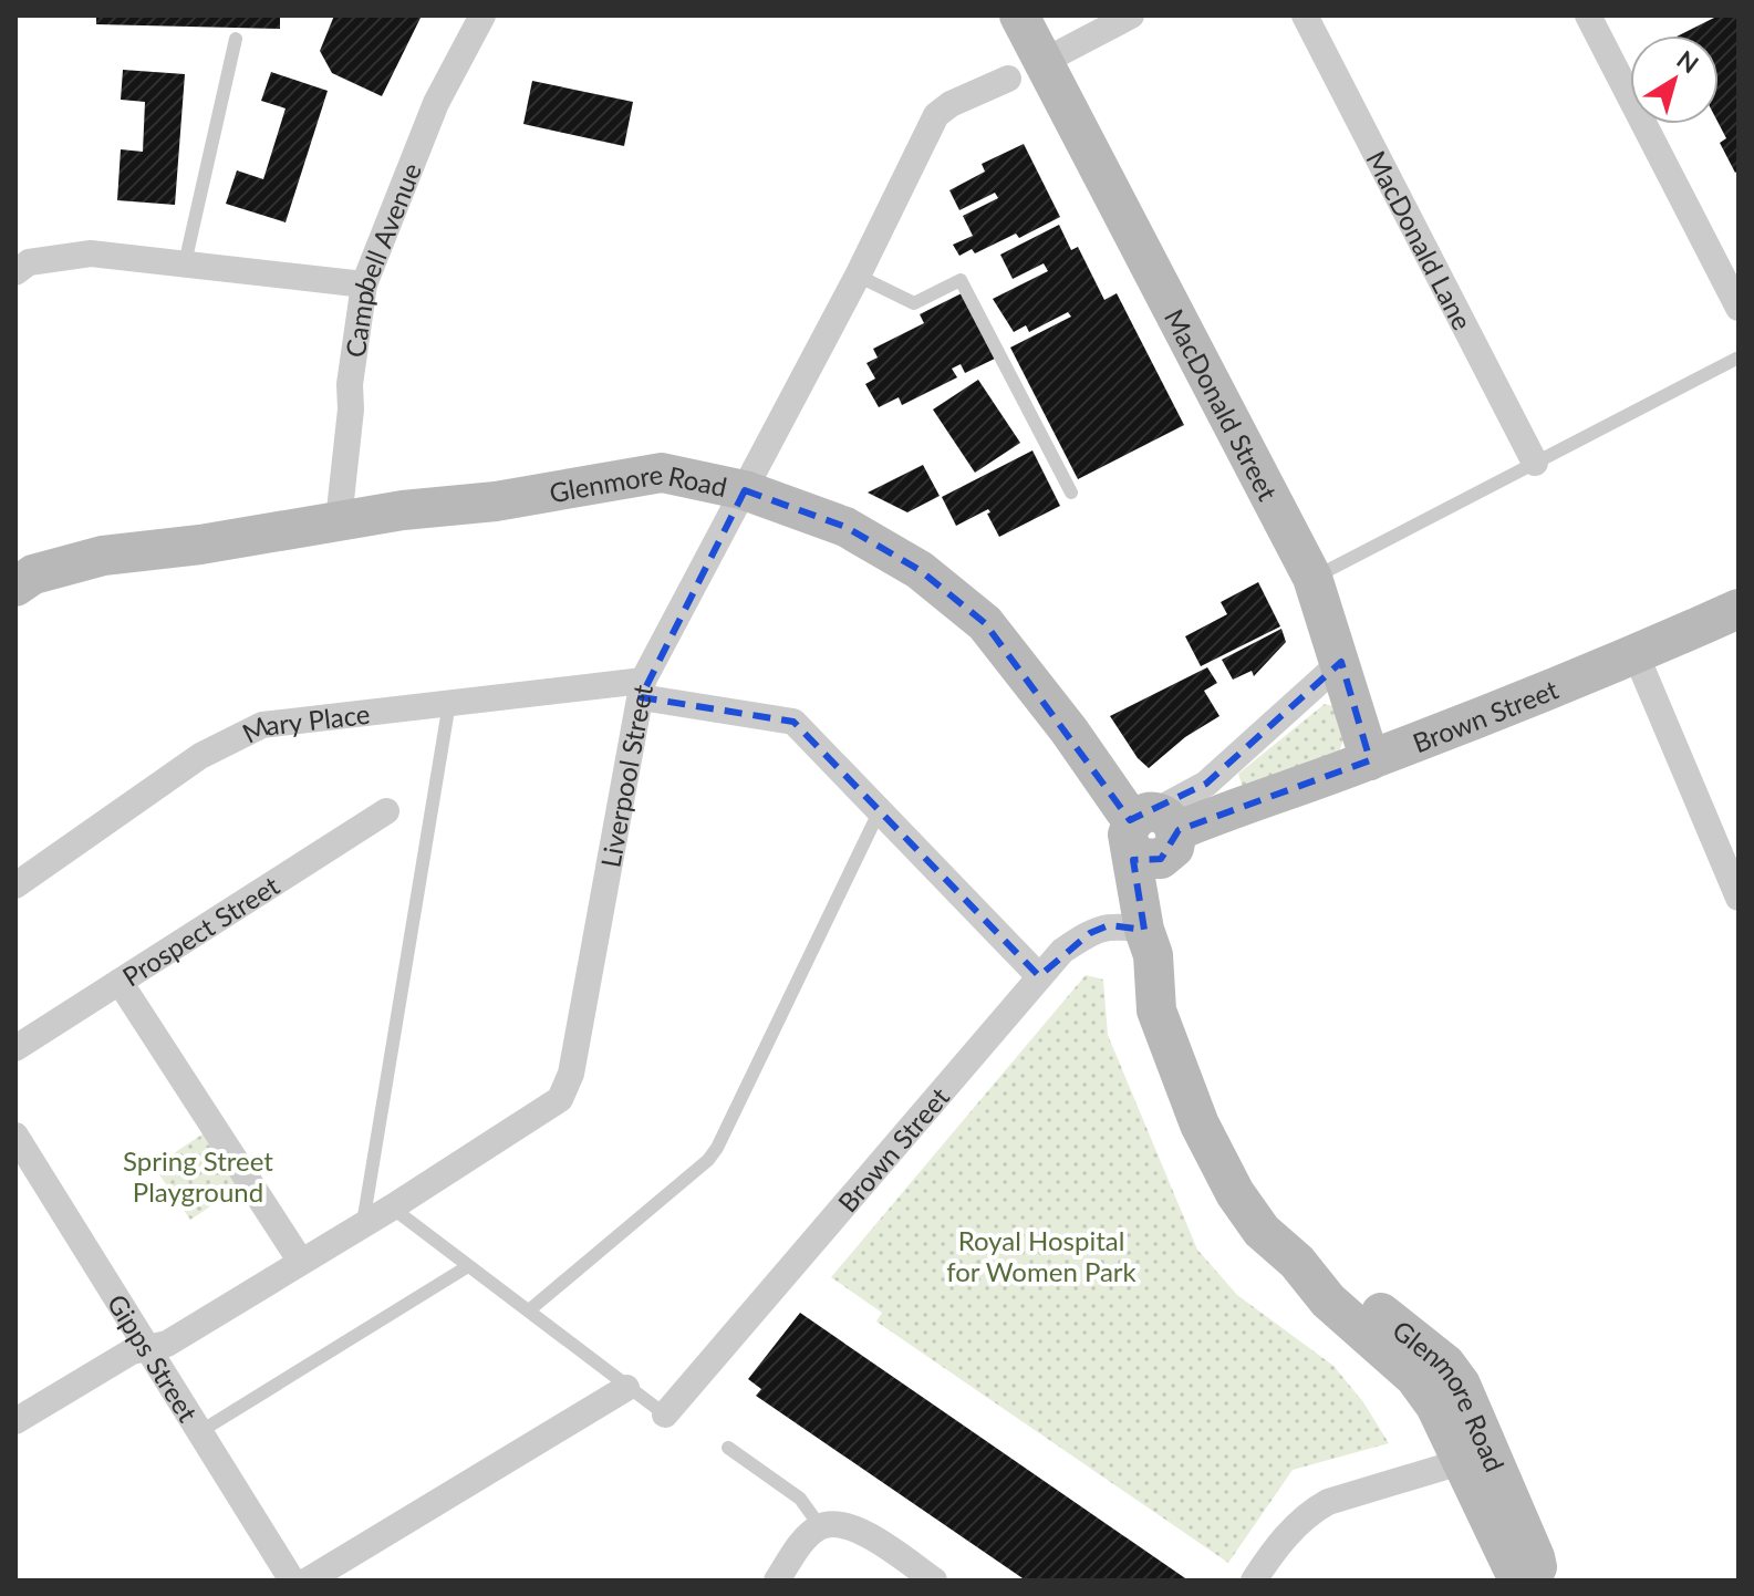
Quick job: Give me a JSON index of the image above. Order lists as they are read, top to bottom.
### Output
{
  "streets": {
    "street": [
      "MacDonald Lane",
      "Campbell Avenue",
      "MacDonald Street",
      "Glenmore Road",
      "Brown Street",
      "Mary Place",
      "Liverpool Street",
      "Prospect Street",
      "Gipps Street"
    ]
  },
  "crossings": [
    ["Campbell Avenue", "Glenmore Road"],
    ["MacDonald Street", "Brown Street"],
    ["MacDonald Street", "Liverpool Street"],
    ["Glenmore Road", "Brown Street"],
    ["Glenmore Road", "Liverpool Street"],
    ["Brown Street", "Mary Place"],
    ["Mary Place", "Liverpool Street"],
    ["Liverpool Street", "Gipps Street"]
  ],
  "parks": ["Spring Street Playground", "Royal Hospital for Women Park"],
  "north": "top right"
}
